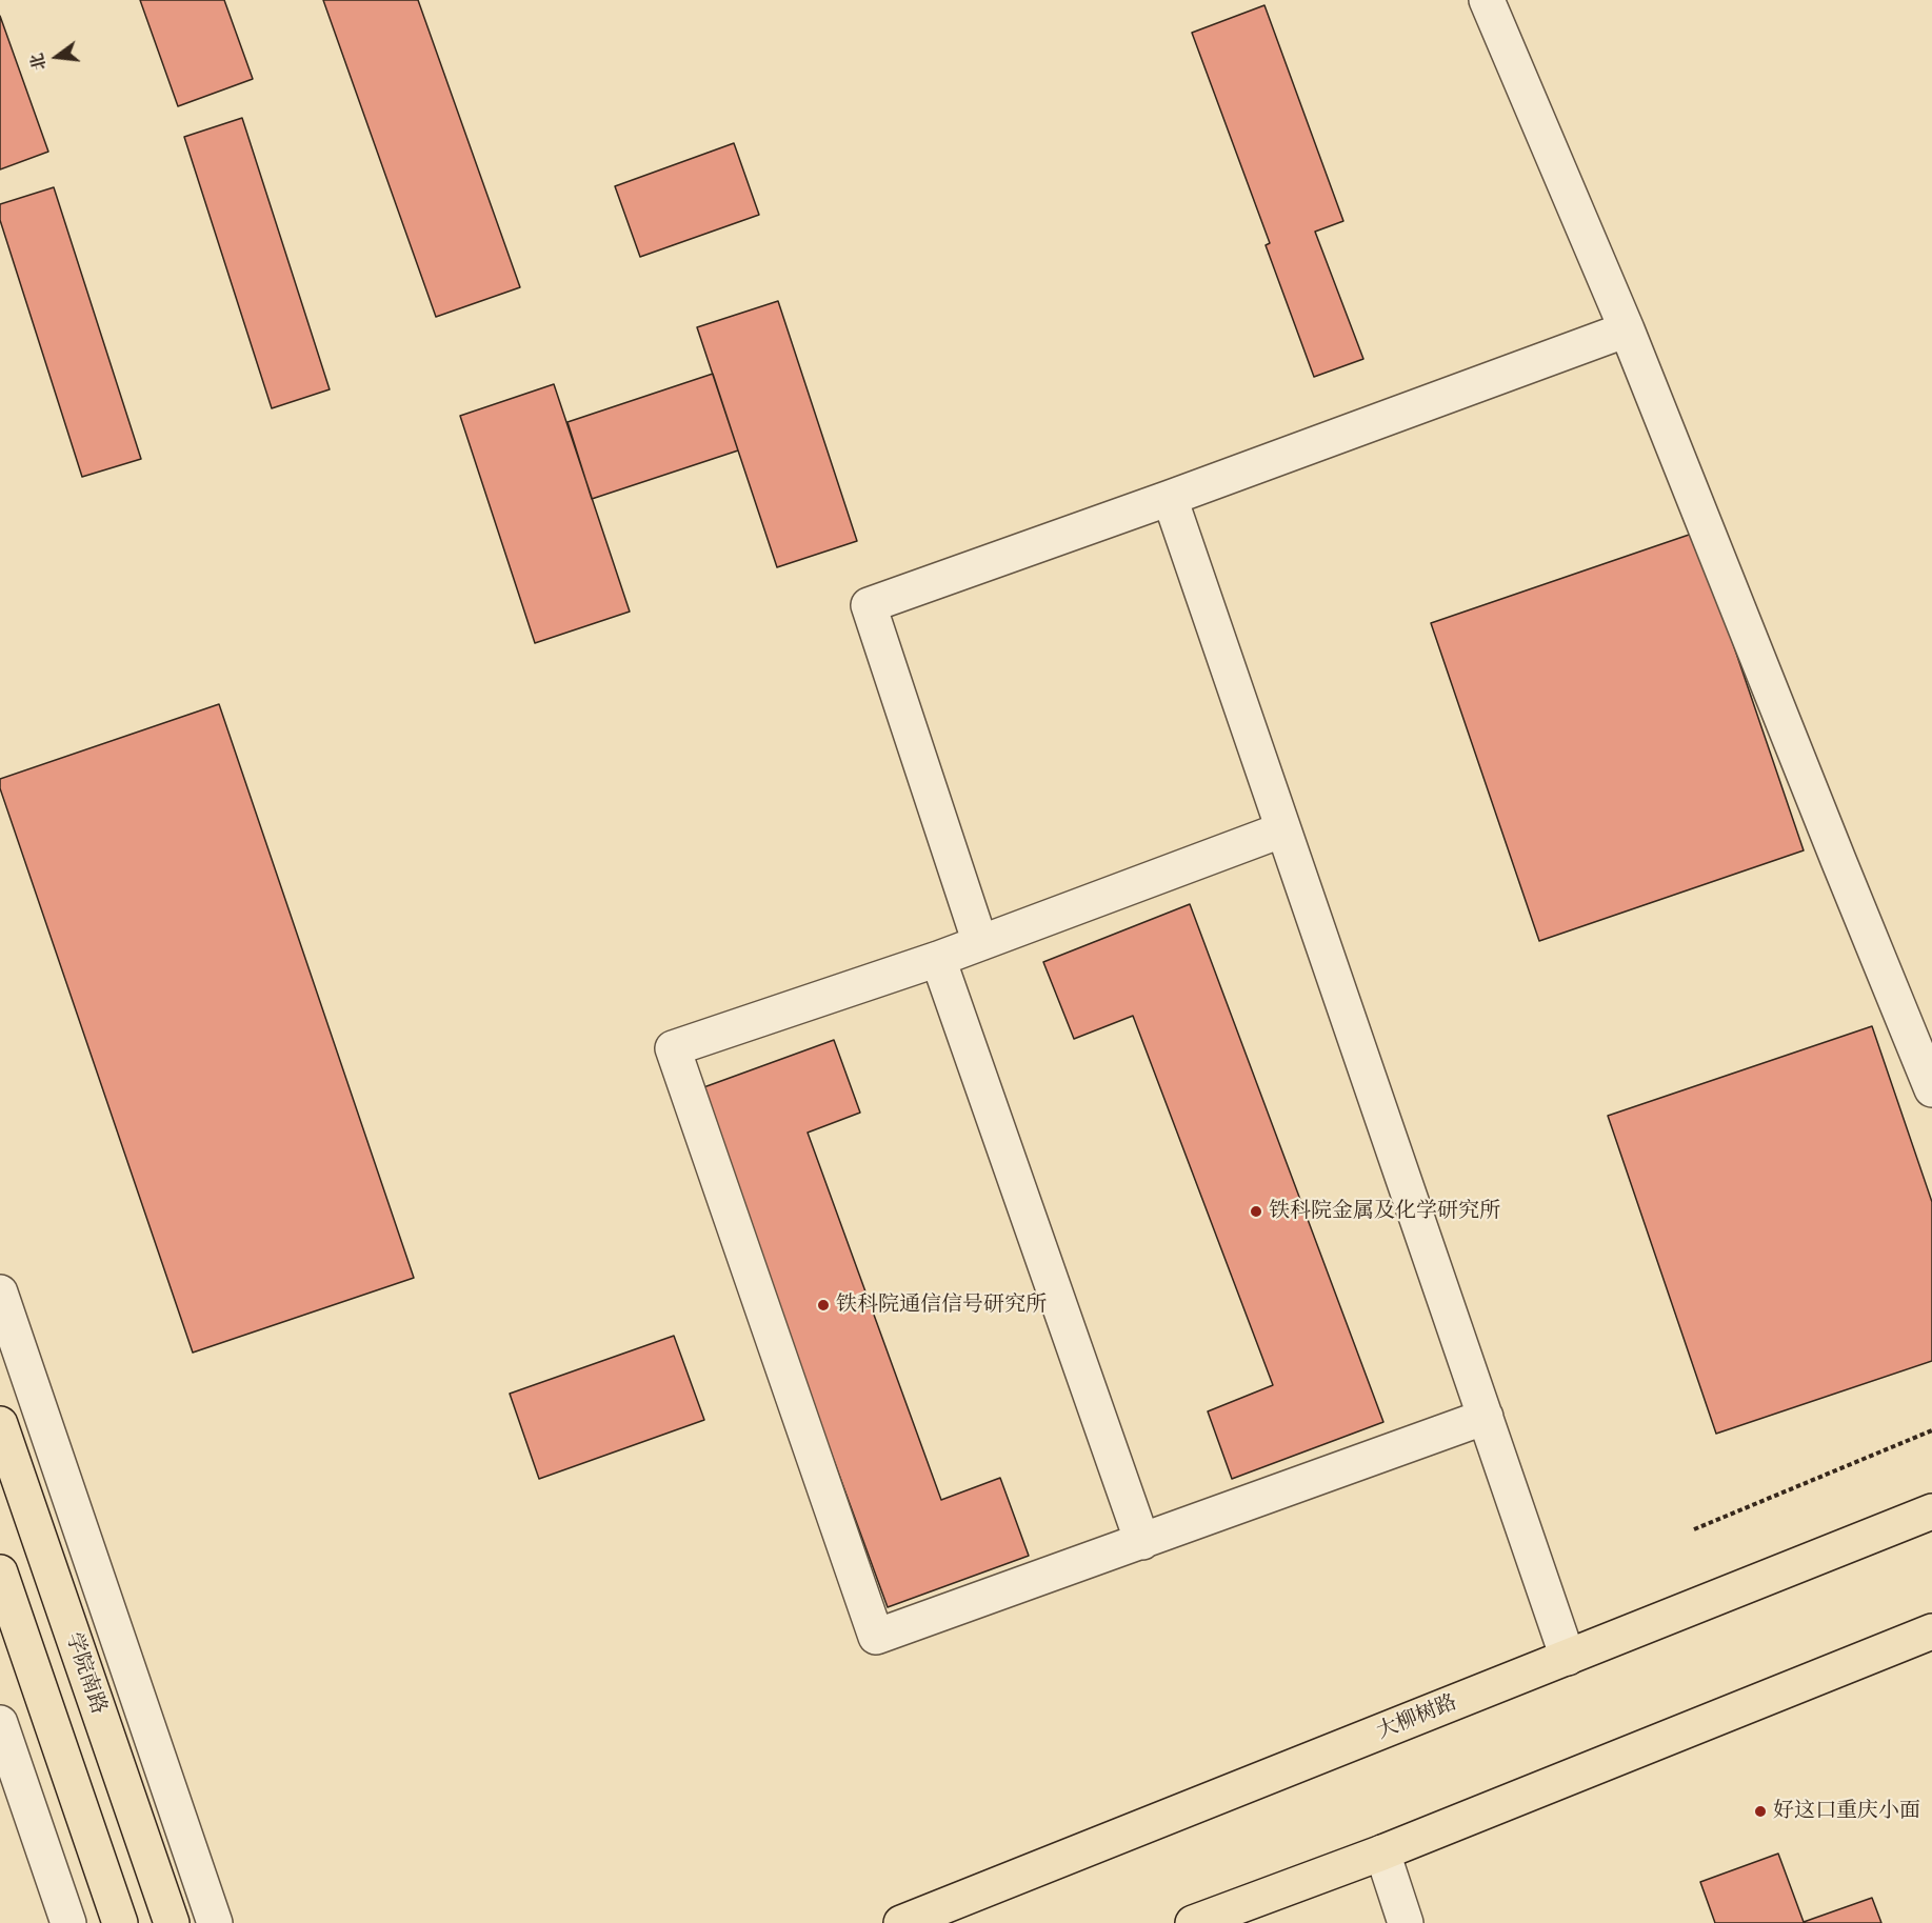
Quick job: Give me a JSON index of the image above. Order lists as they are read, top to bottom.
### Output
{
  "streets": {
    "main road": ["学院南路", "大柳树路"]
  },
  "places": ["铁科院金属及化学研究所", "铁科院通信信号研究所", "好这口重庆小面"],
  "north": "left"
}
